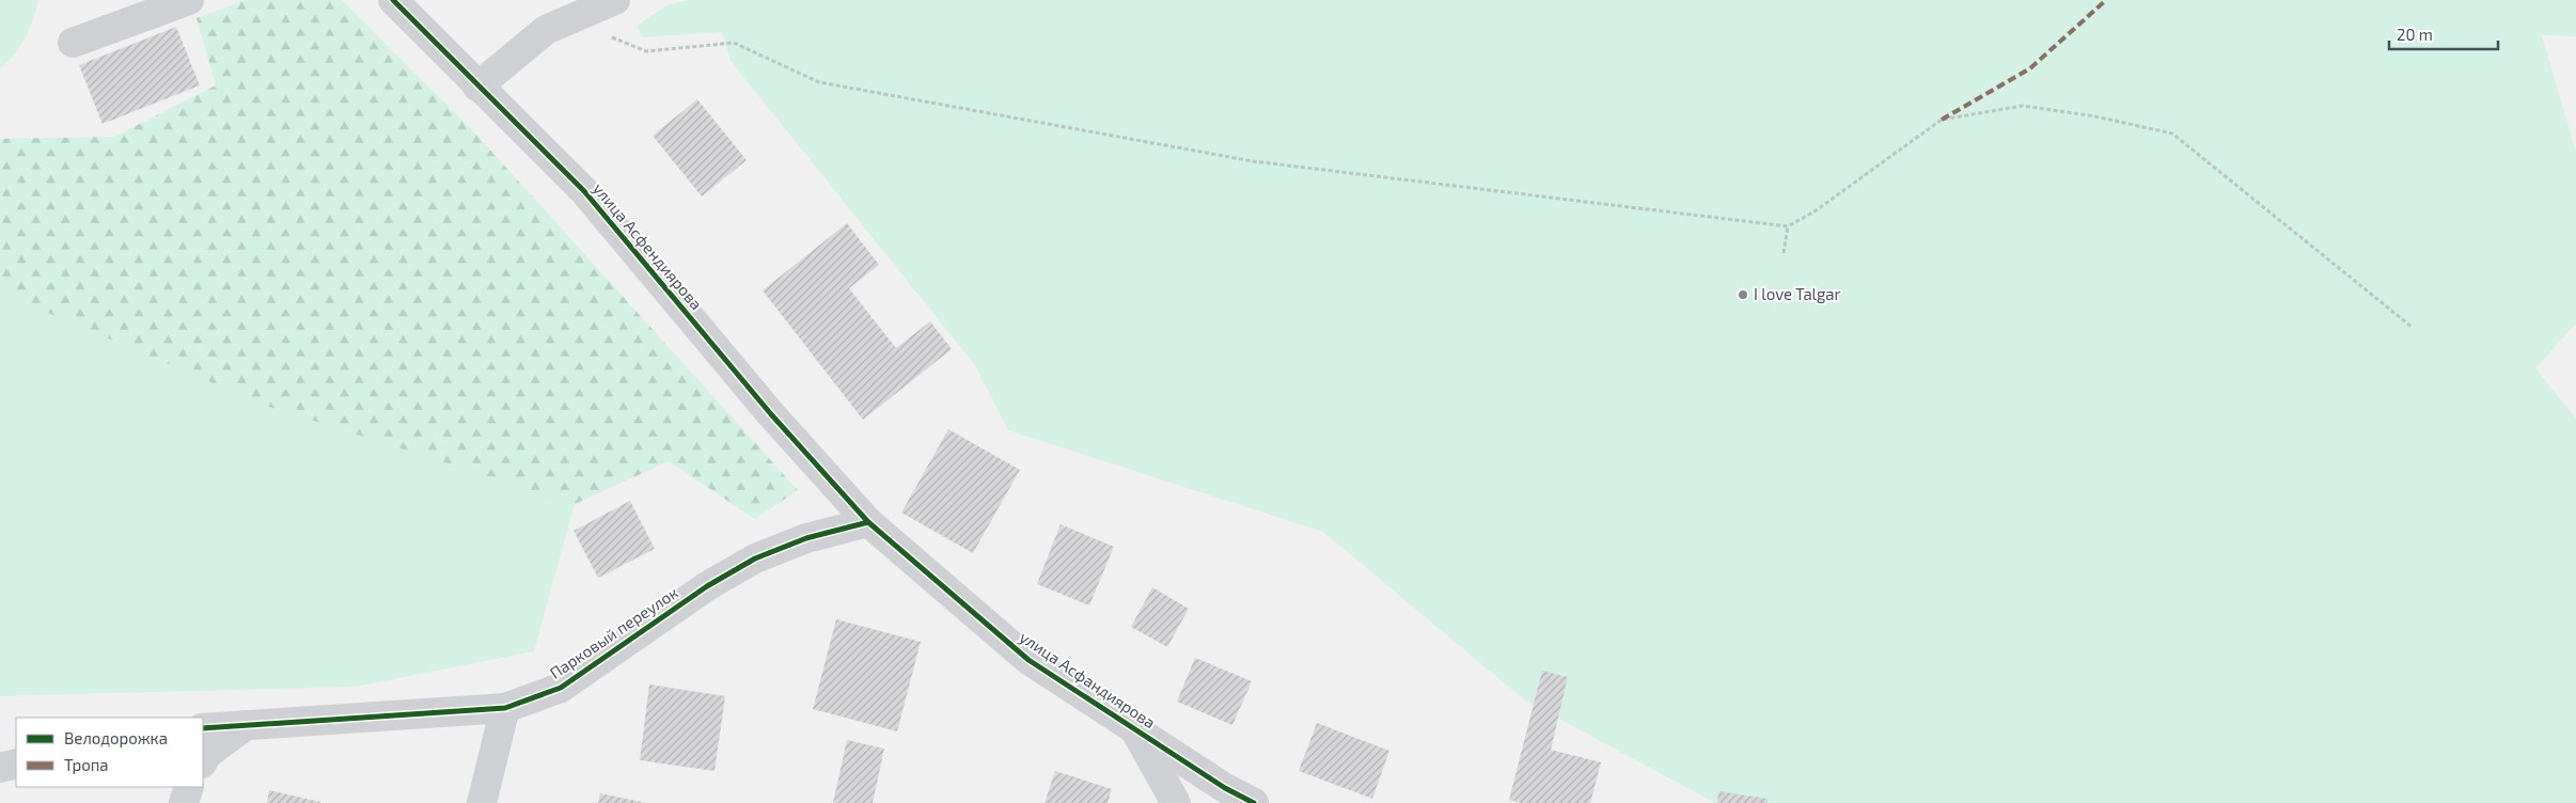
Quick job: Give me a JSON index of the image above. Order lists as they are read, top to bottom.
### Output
{
  "streets": {
    "street": ["улица Асфендиярова", "Парковый переулок", "улица Асфандиярова"]
  },
  "crossings": [
    ["улица Асфендиярова", "Парковый переулок"],
    ["улица Асфендиярова", "улица Асфандиярова"],
    ["Парковый переулок", "улица Асфандиярова"]
  ],
  "places": ["I love Talgar"],
  "legend": ["Велодорожка", "Тропа"],
  "scale_bar": "20 m"
}
